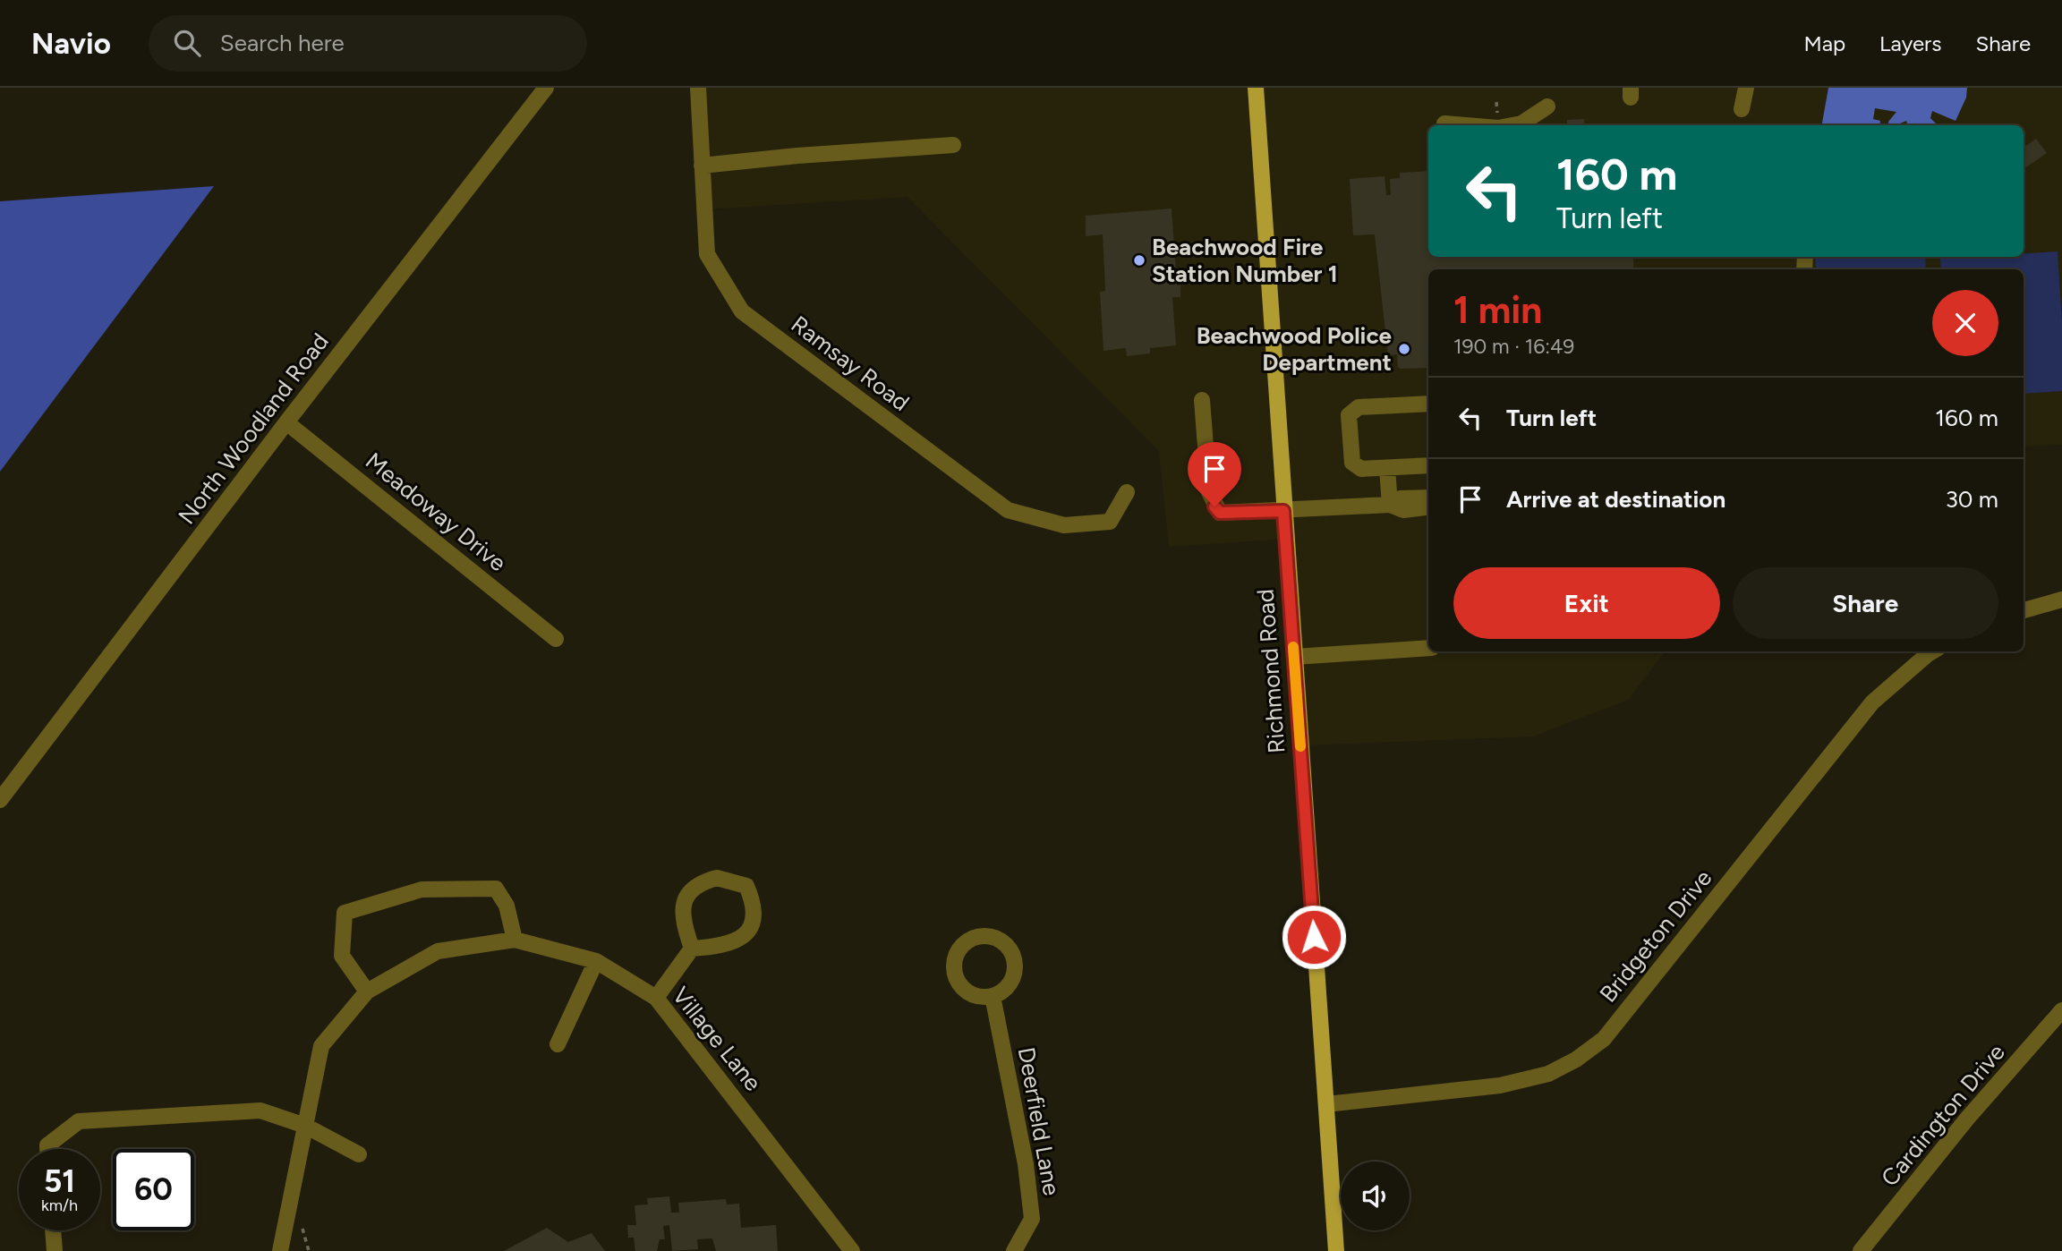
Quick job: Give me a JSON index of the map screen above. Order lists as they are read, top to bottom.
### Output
{
  "streets": {
    "main road": ["Richmond Road"],
    "street": [
      "Ramsay Road",
      "North Woodland Road",
      "Meadoway Drive",
      "Bridgeton Drive",
      "Village Lane",
      "Cardington Drive",
      "Deerfield Lane"
    ]
  },
  "crossings": [
    ["North Woodland Road", "Meadoway Drive"],
    ["Richmond Road", "Bridgeton Drive"]
  ],
  "places": ["Beachwood Fire Station Number 1", "Beachwood Police Department"],
  "page": {
    "header": "Navio",
    "search": "Search here",
    "nav": ["Map", "Layers", "Share"],
    "turn": ["160 m", "Turn left"],
    "heading": ["1 min", "190 m · 16:49"],
    "list": [
      {
        "name": "Turn left",
        "value": "160 m"
      },
      {
        "name": "Arrive at destination",
        "value": "30 m"
      }
    ],
    "buttons": ["Exit", "Share"],
    "speed": "51 km/h",
    "limit": "60"
  }
}
